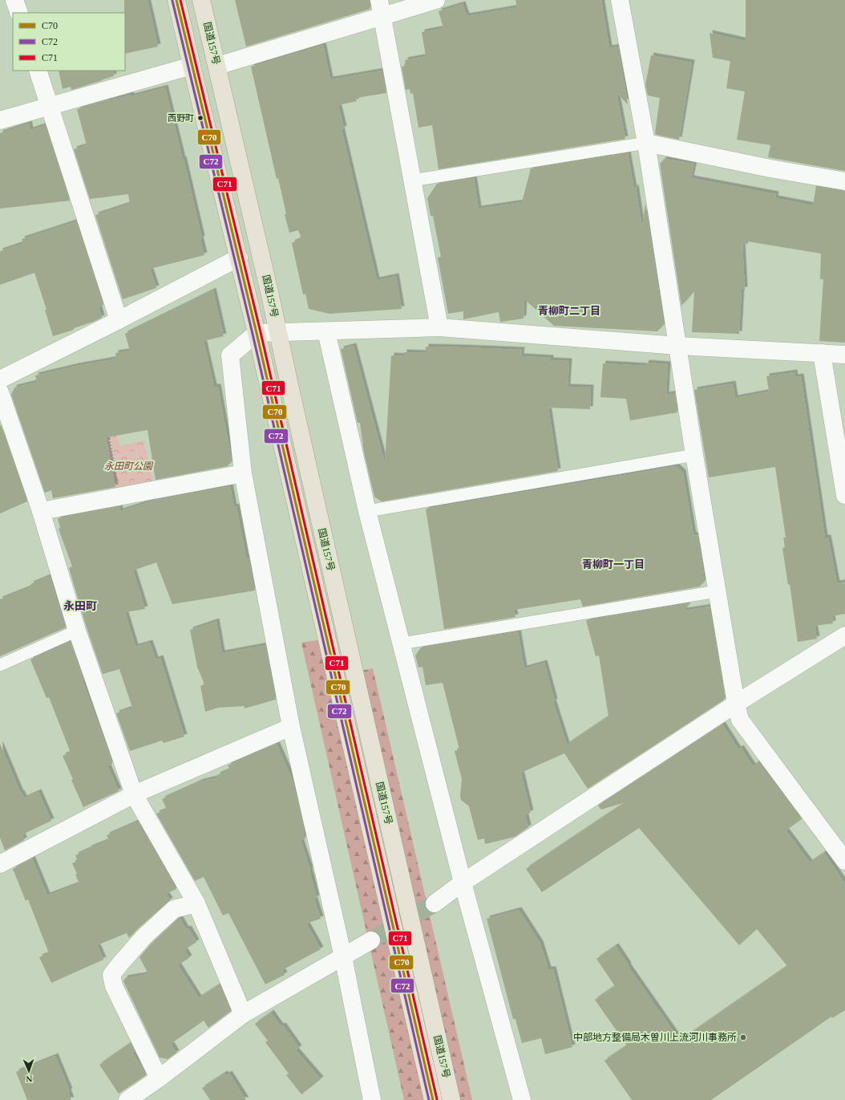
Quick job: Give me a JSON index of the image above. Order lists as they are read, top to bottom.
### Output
{
  "streets": {
    "highway": ["国道157号"]
  },
  "districts": ["青柳町二丁目", "青柳町一丁目", "永田町"],
  "parks": ["永田町公園"],
  "places": ["西野町", "中部地方整備局木曽川上流河川事務所"],
  "lines": ["transit line C70", "transit line C71", "transit line C72"],
  "legend": ["C70", "C72", "C71"],
  "north": "bottom"
}
